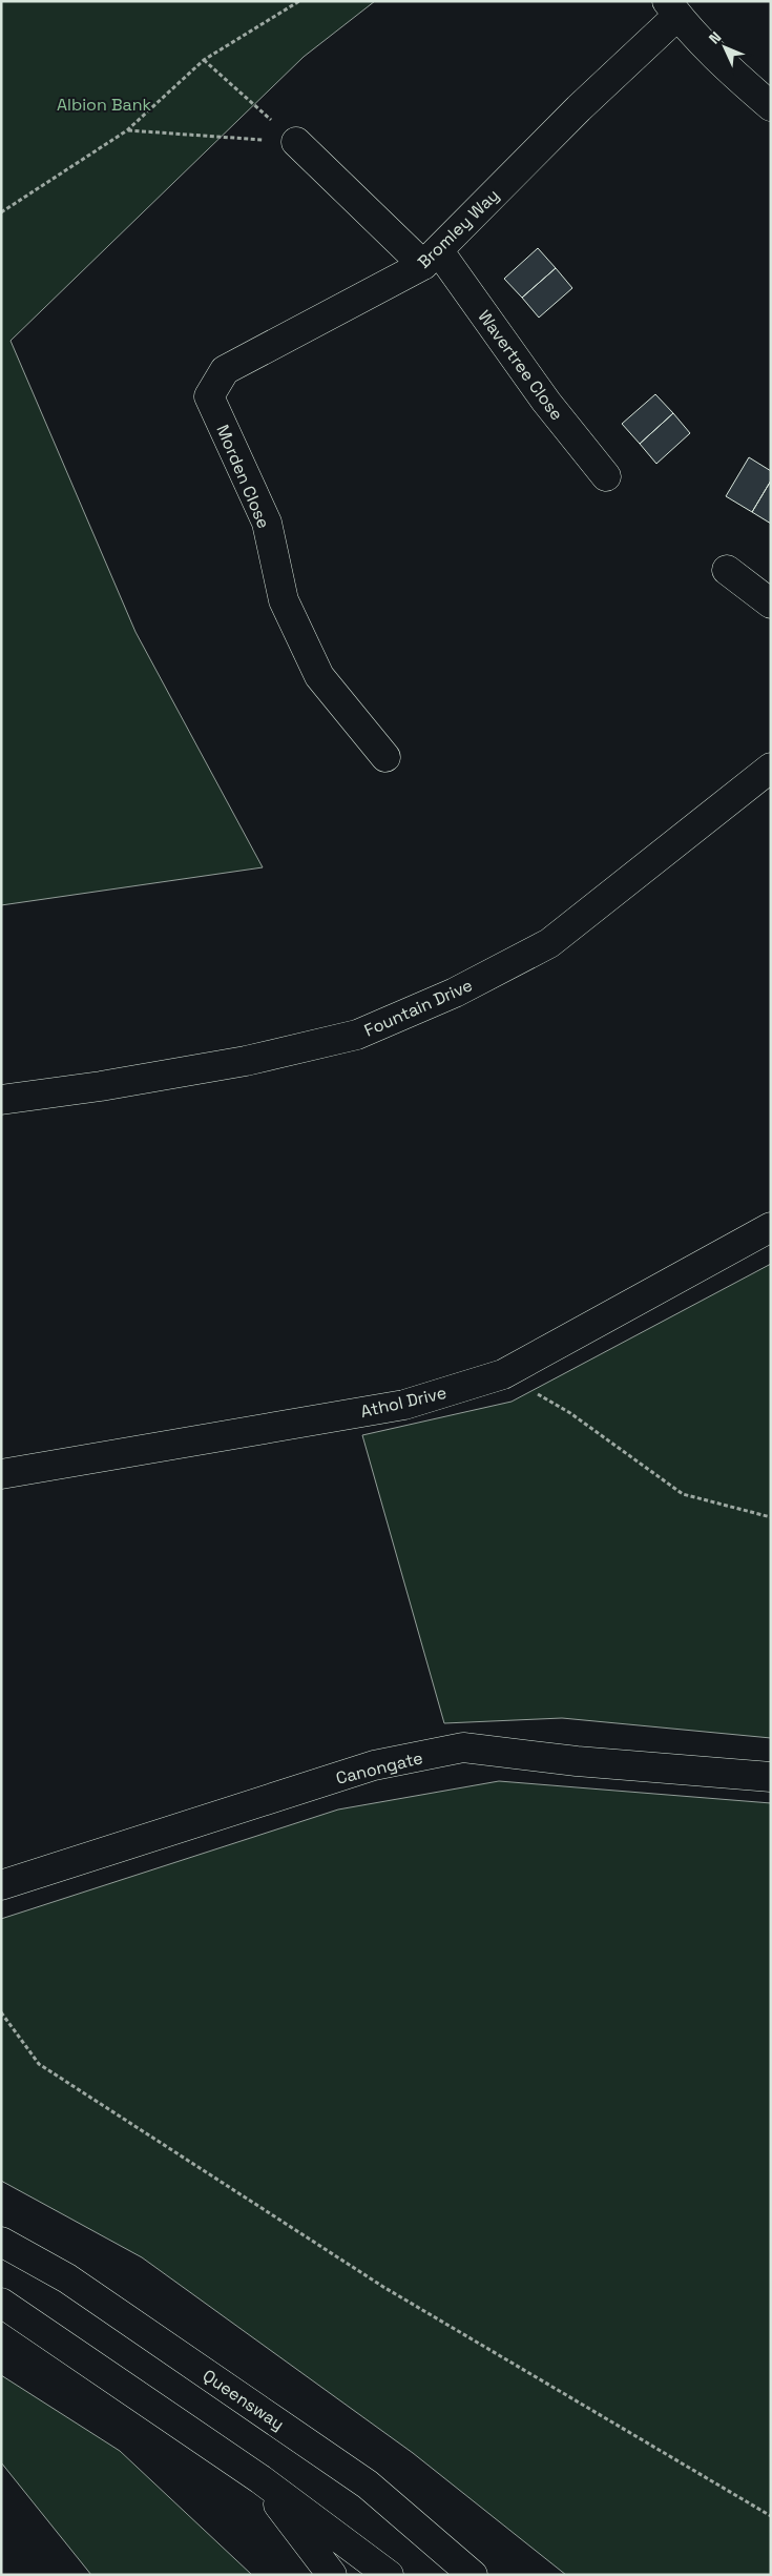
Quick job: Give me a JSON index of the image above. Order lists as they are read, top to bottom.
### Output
{
  "streets": {
    "main road": [
      "Bromley Way",
      "Wavertree Close",
      "Morden Close",
      "Fountain Drive",
      "Athol Drive",
      "Canongate",
      "Queensway"
    ]
  },
  "crossings": [
    ["Bromley Way", "Wavertree Close"],
    ["Bromley Way", "Morden Close"]
  ],
  "parks": ["Albion Bank"],
  "north": "top left"
}
